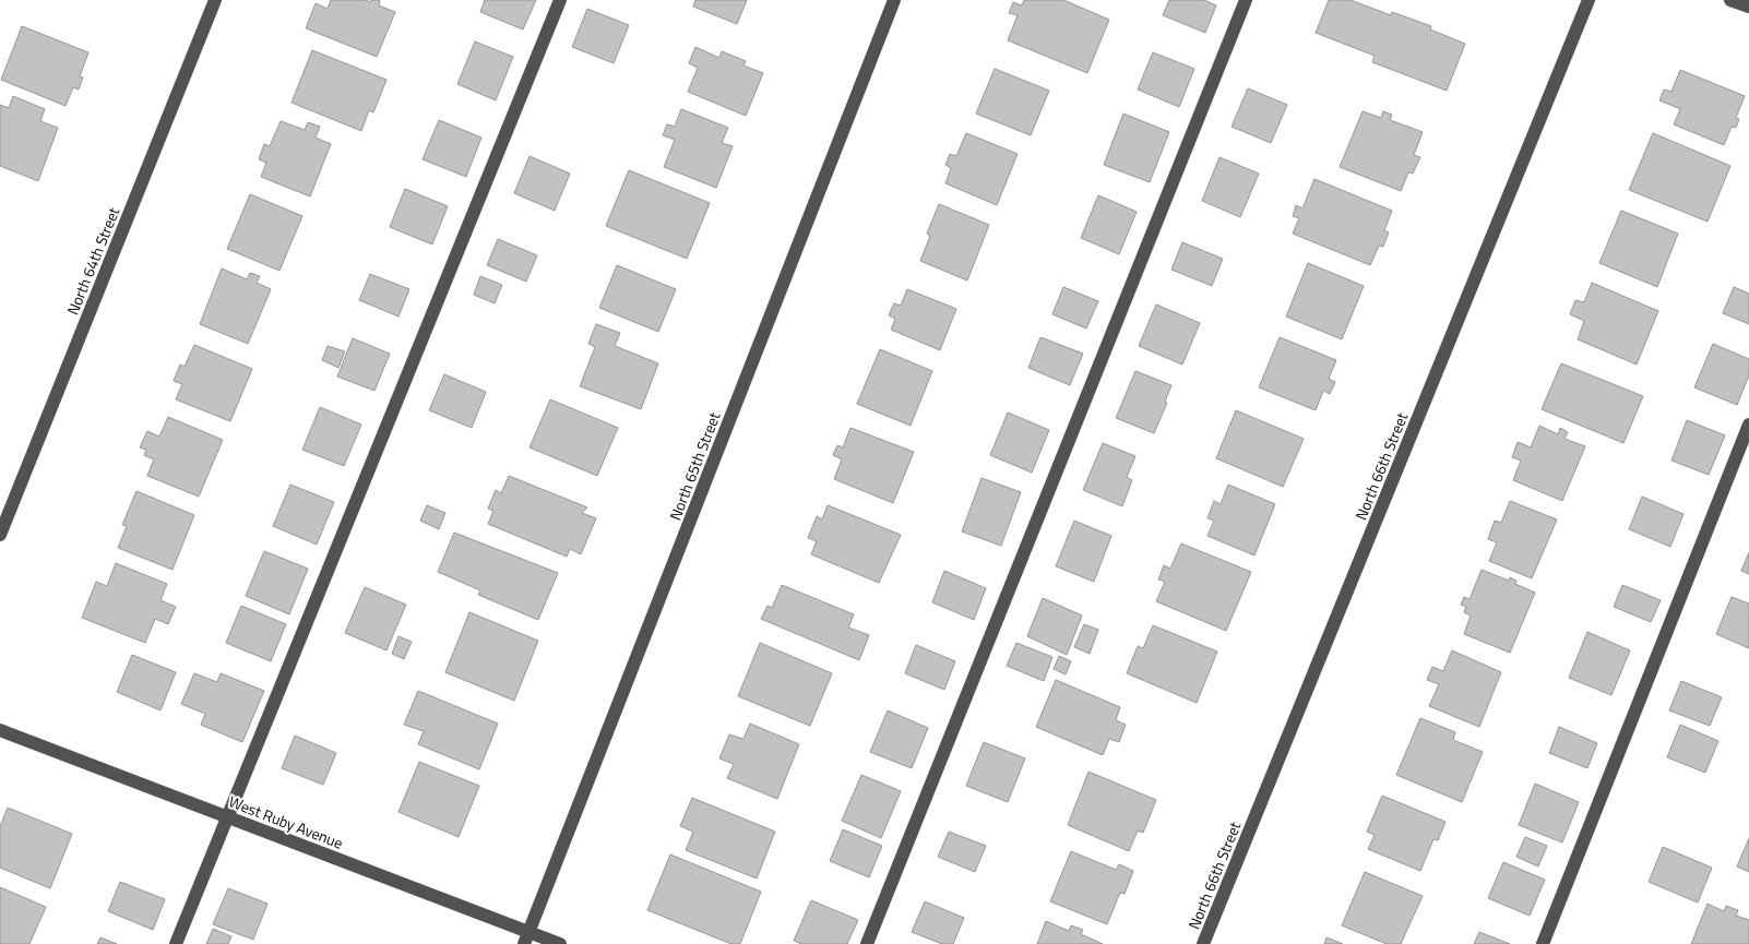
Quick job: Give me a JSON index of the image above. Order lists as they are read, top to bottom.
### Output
{
  "streets": {
    "street": [
      "North 64th Street",
      "North 65th Street",
      "North 66th Street",
      "West Ruby Avenue"
    ]
  },
  "crossings": [
    ["North 65th Street", "West Ruby Avenue"]
  ]
}
